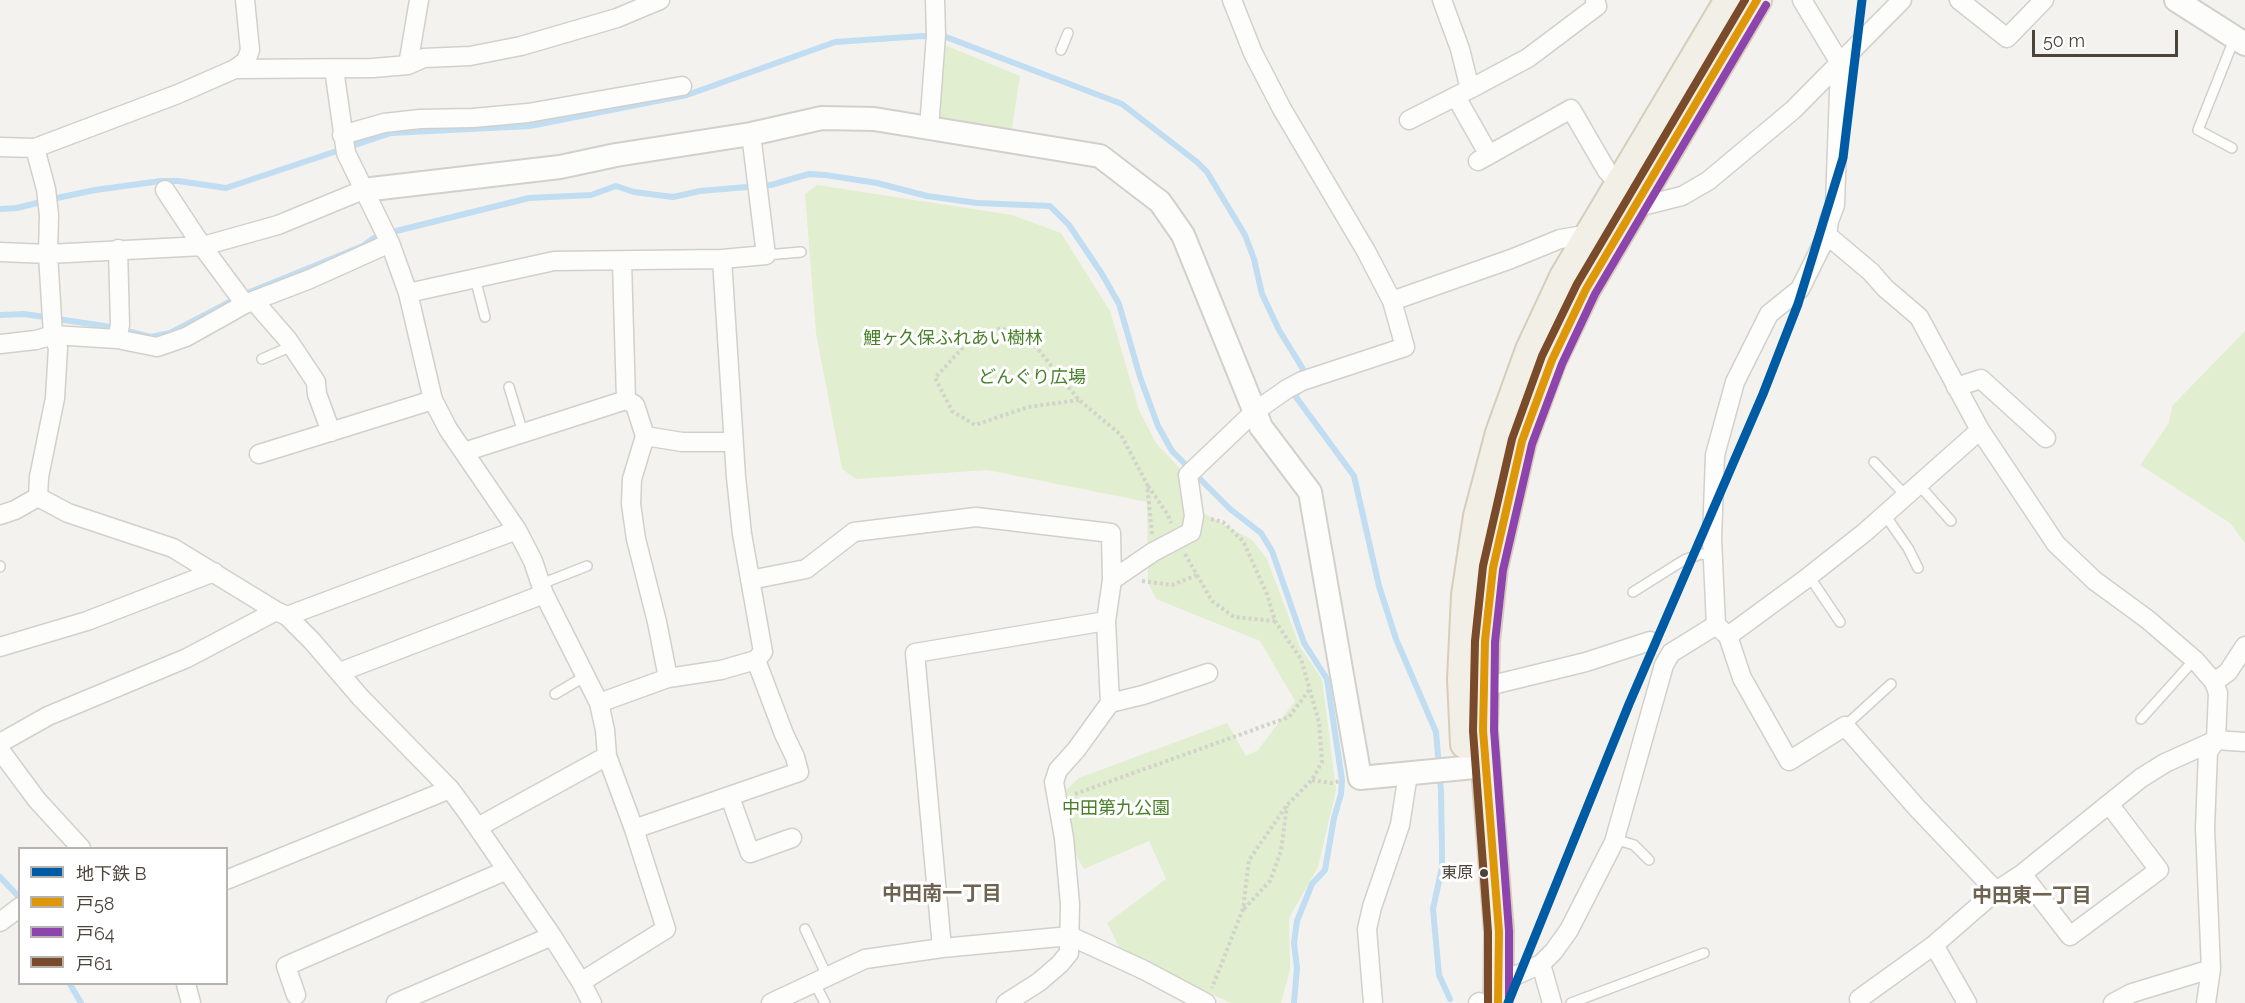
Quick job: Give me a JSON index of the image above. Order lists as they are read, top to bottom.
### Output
{
  "districts": ["中田南一丁目", "中田東一丁目"],
  "parks": ["鯉ヶ久保ふれあい樹林", "どんぐり広場", "中田第九公園"],
  "places": ["東原"],
  "lines": [
    "metro line B",
    "transit line 戸58",
    "transit line 戸61",
    "transit line 戸64"
  ],
  "legend": [
    "地下鉄 B",
    "戸58",
    "戸64",
    "戸61"
  ],
  "scale_bar": "50 m"
}
